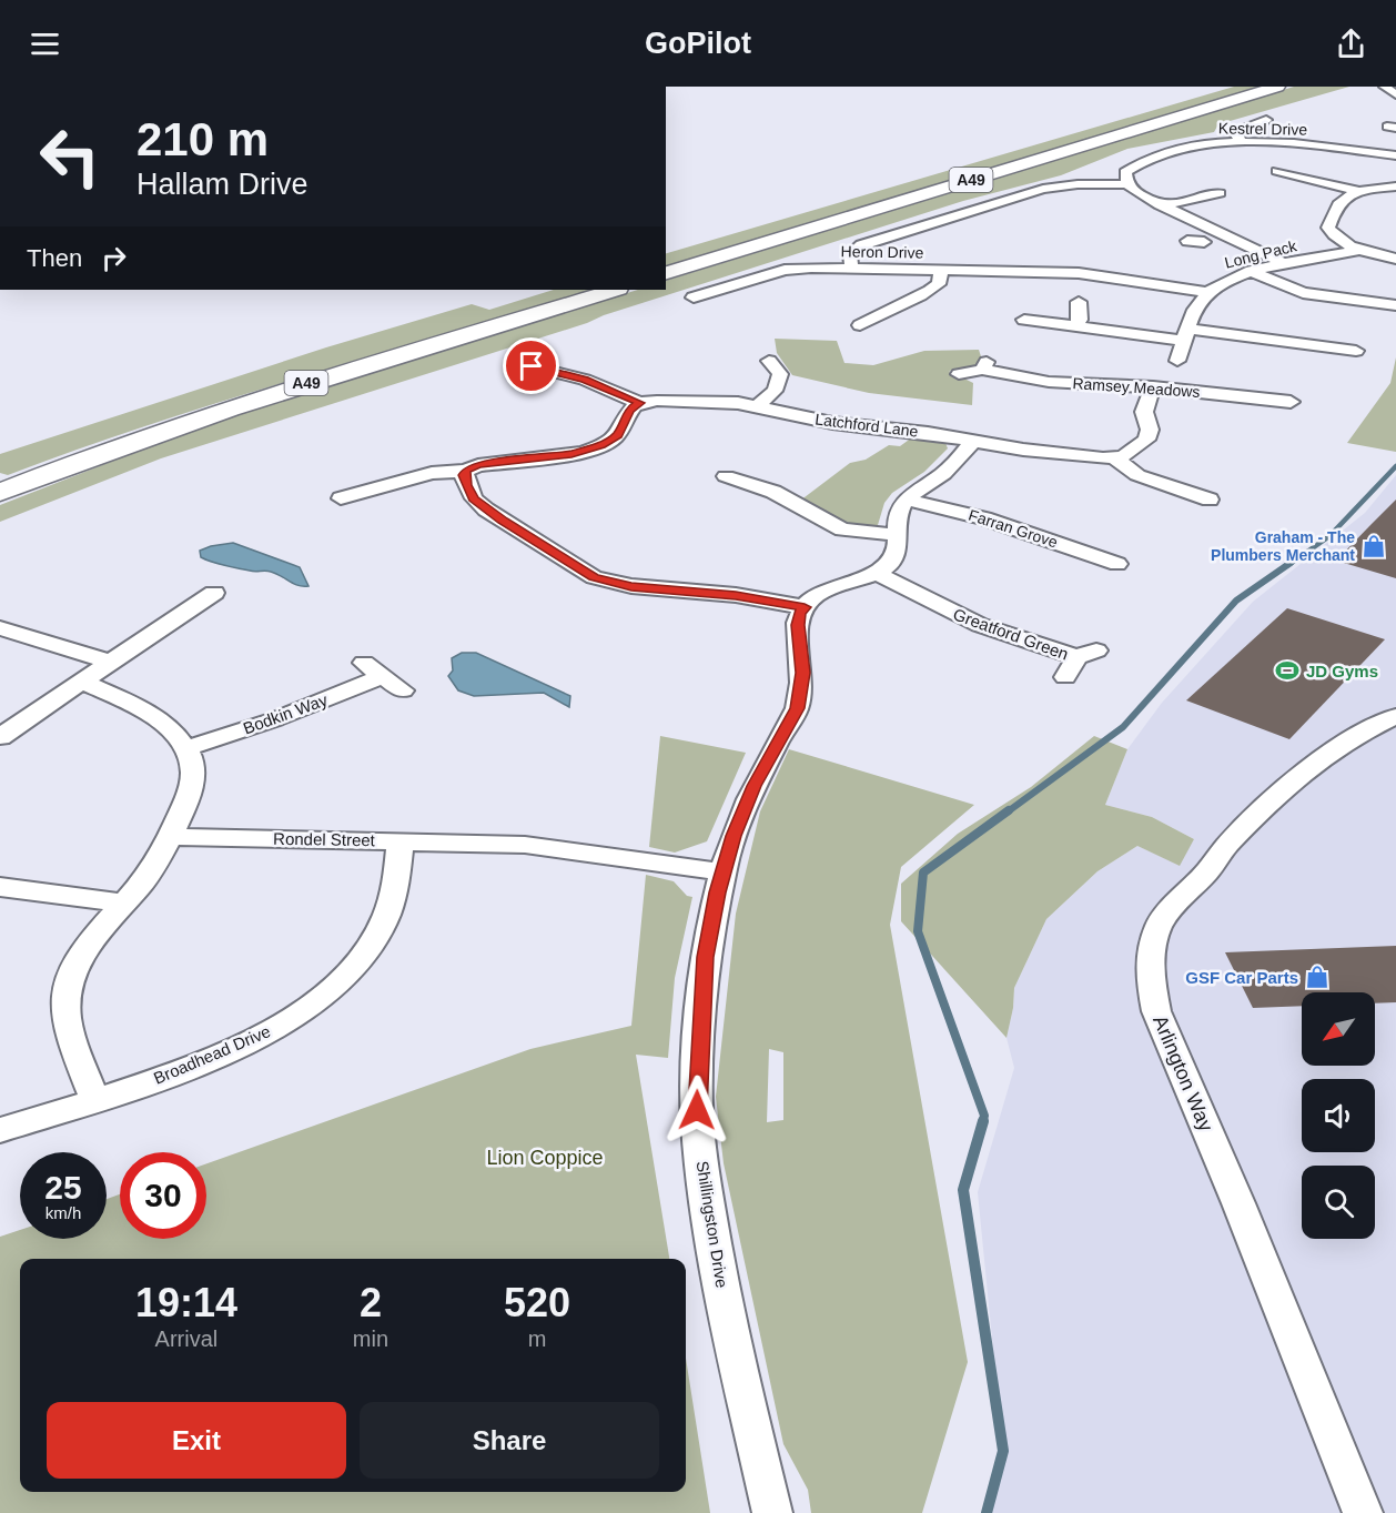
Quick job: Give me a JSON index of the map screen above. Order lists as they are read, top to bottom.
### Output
{
  "streets": {
    "highway": ["A49"],
    "street": [
      "Kestrel Drive",
      "Heron Drive",
      "Long Pack",
      "Ramsey Meadows",
      "Latchford Lane",
      "Farran Grove",
      "Greatford Green",
      "Bodkin Way",
      "Rondel Street",
      "Broadhead Drive",
      "Arlington Way",
      "Shillingston Drive"
    ]
  },
  "crossings": [
    ["Heron Drive", "Long Pack"],
    ["Rondel Street", "Broadhead Drive"],
    ["Rondel Street", "Shillingston Drive"]
  ],
  "parks": ["Lion Coppice"],
  "places": {
    "shop": ["Graham - The Plumbers Merchant", "GSF Car Parts"],
    "sports": ["JD Gyms"]
  },
  "north": "bottom left",
  "page": {
    "header": "GoPilot",
    "turn": ["210 m", "Hallam Drive"],
    "then": "Then",
    "speed": "25 km/h",
    "limit": "30",
    "eta": [
      "19:14",
      "Arrival",
      "2",
      "min",
      "520",
      "m"
    ],
    "buttons": ["Exit", "Share"]
  }
}
